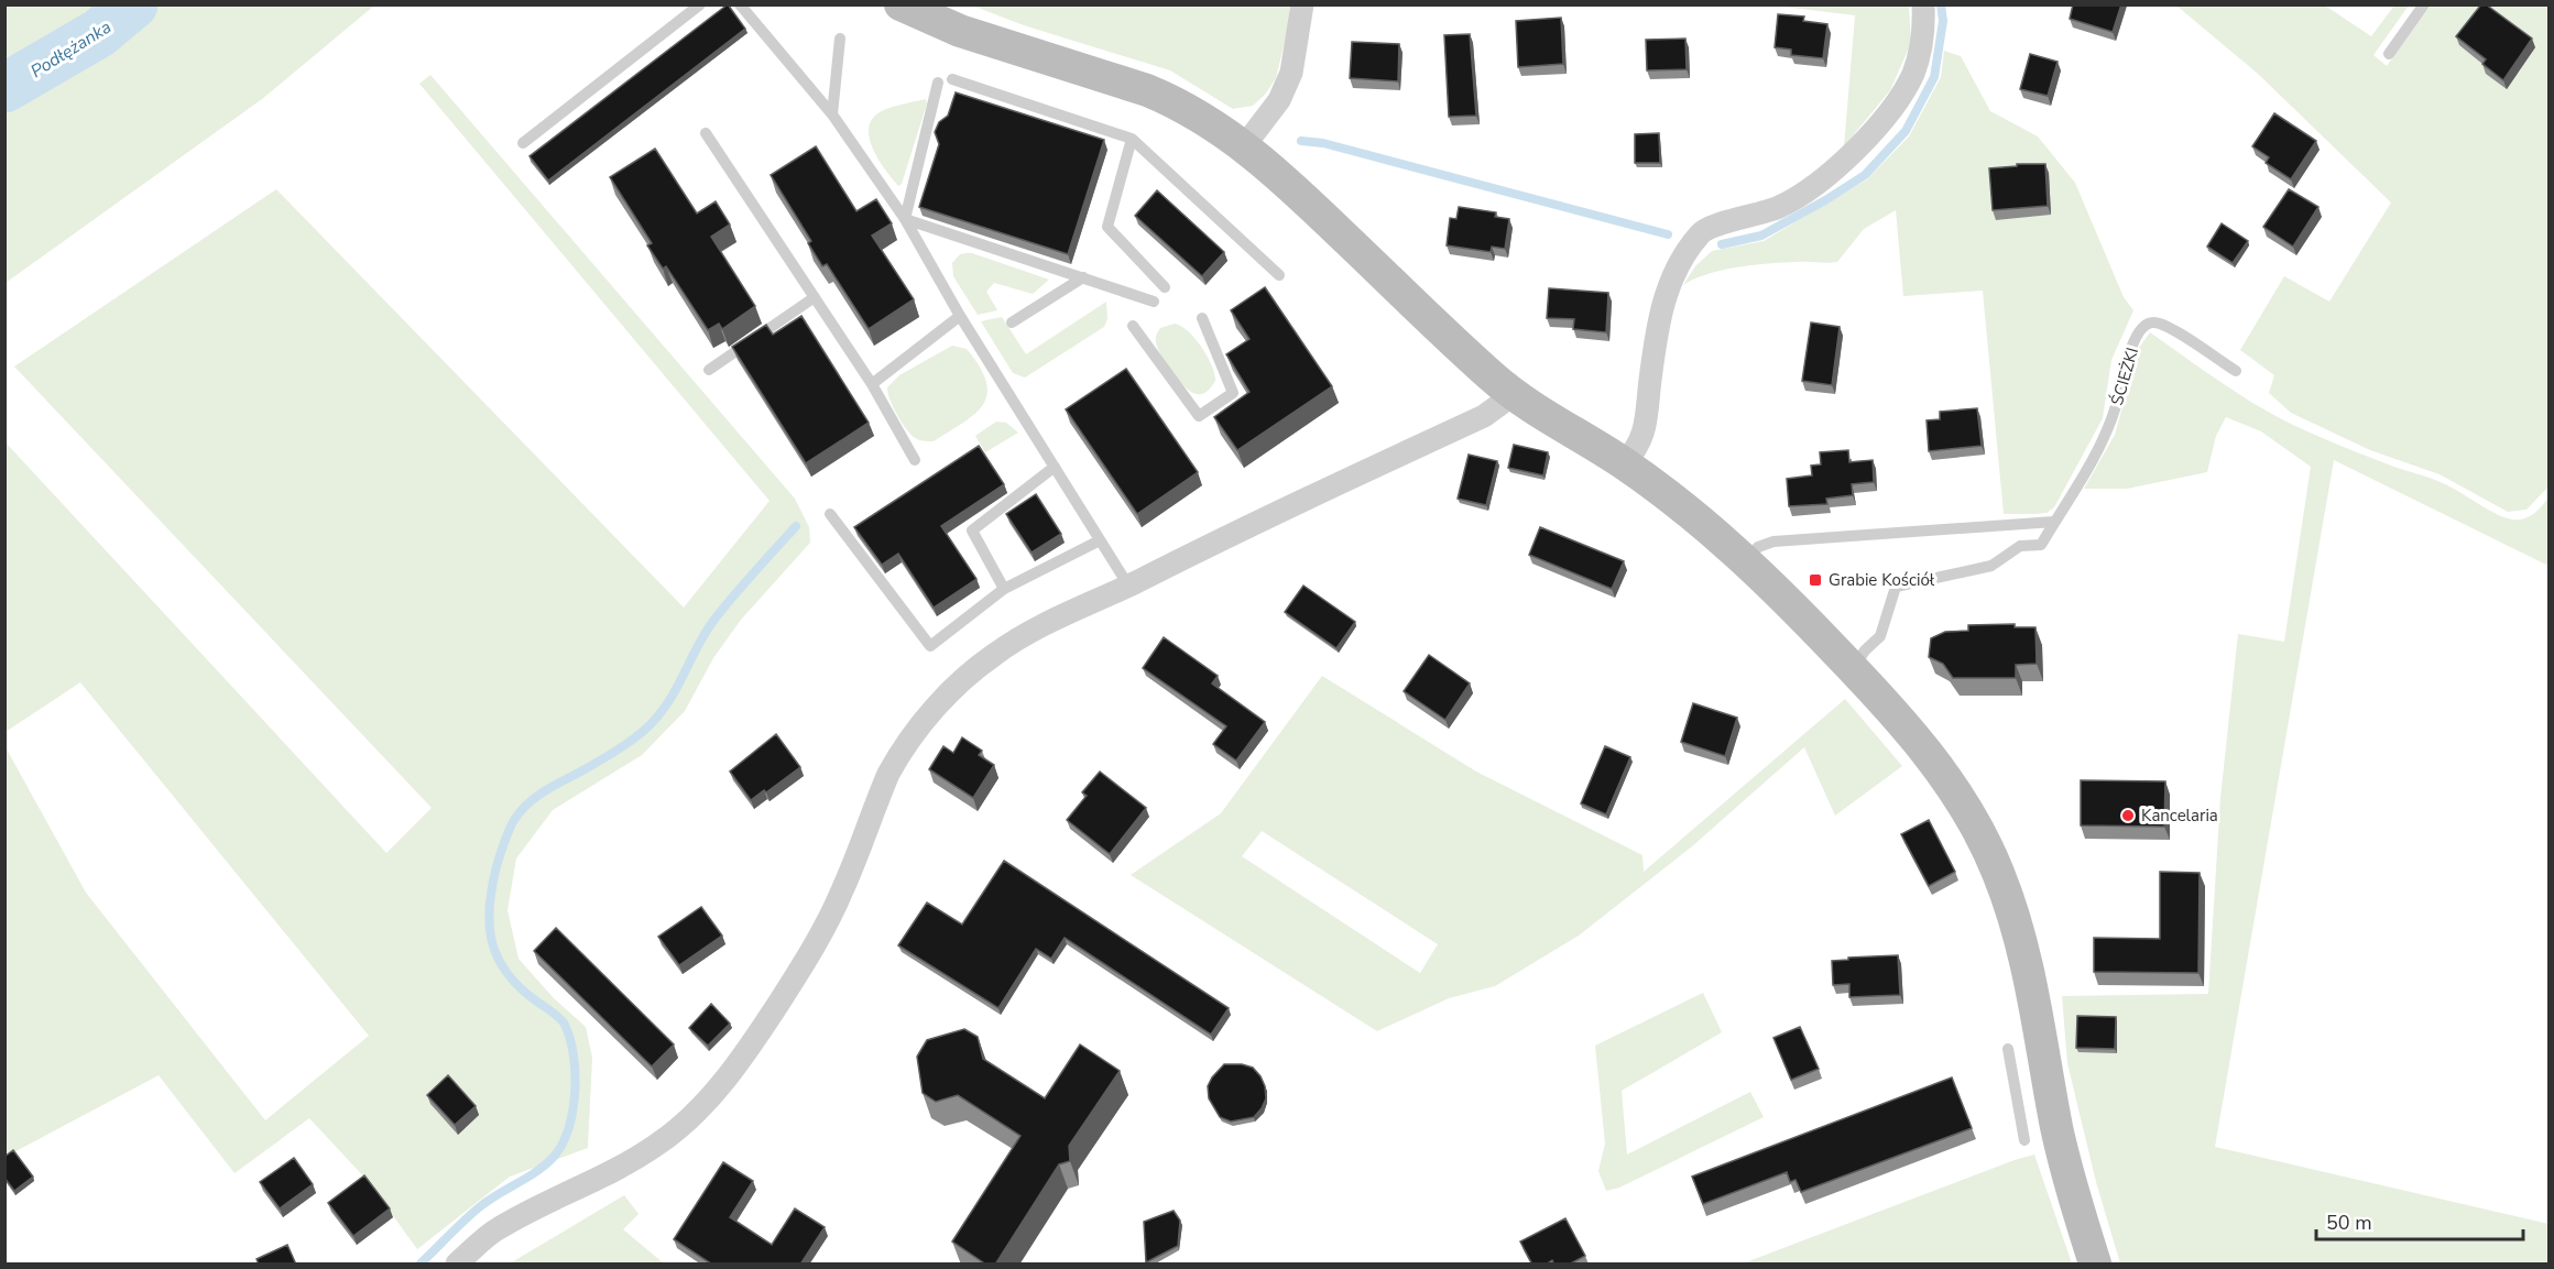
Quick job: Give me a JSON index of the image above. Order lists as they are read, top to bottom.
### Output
{
  "streets": {
    "lane": ["ŚCIEŻKI"]
  },
  "water": ["Podłężanka"],
  "places": {
    "transit": ["Grabie Kościół"],
    "other": ["Kancelaria"]
  },
  "scale_bar": "50 m"
}
